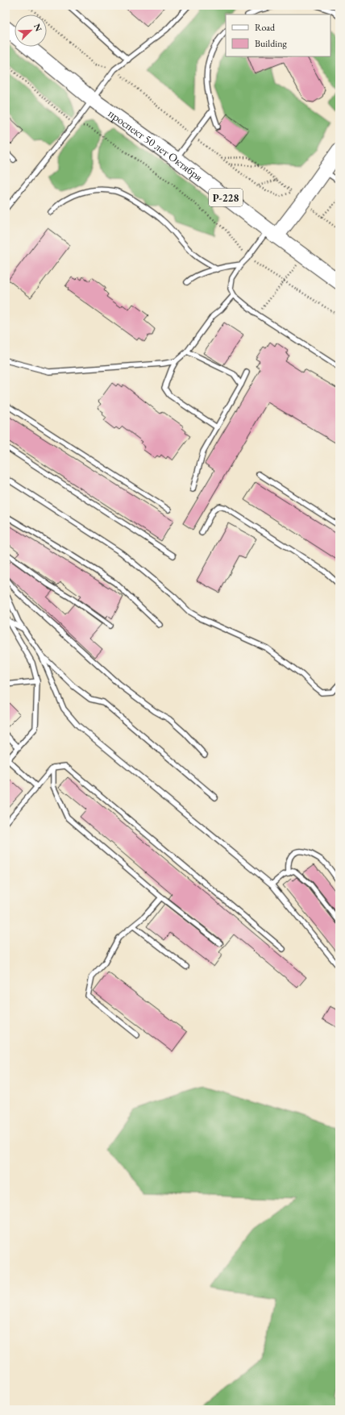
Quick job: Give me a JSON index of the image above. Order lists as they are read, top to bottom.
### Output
{
  "streets": {
    "main road": ["проспект 50 лет Октября", "Р-228"]
  },
  "legend": ["Road", "Building"],
  "north": "top right"
}
